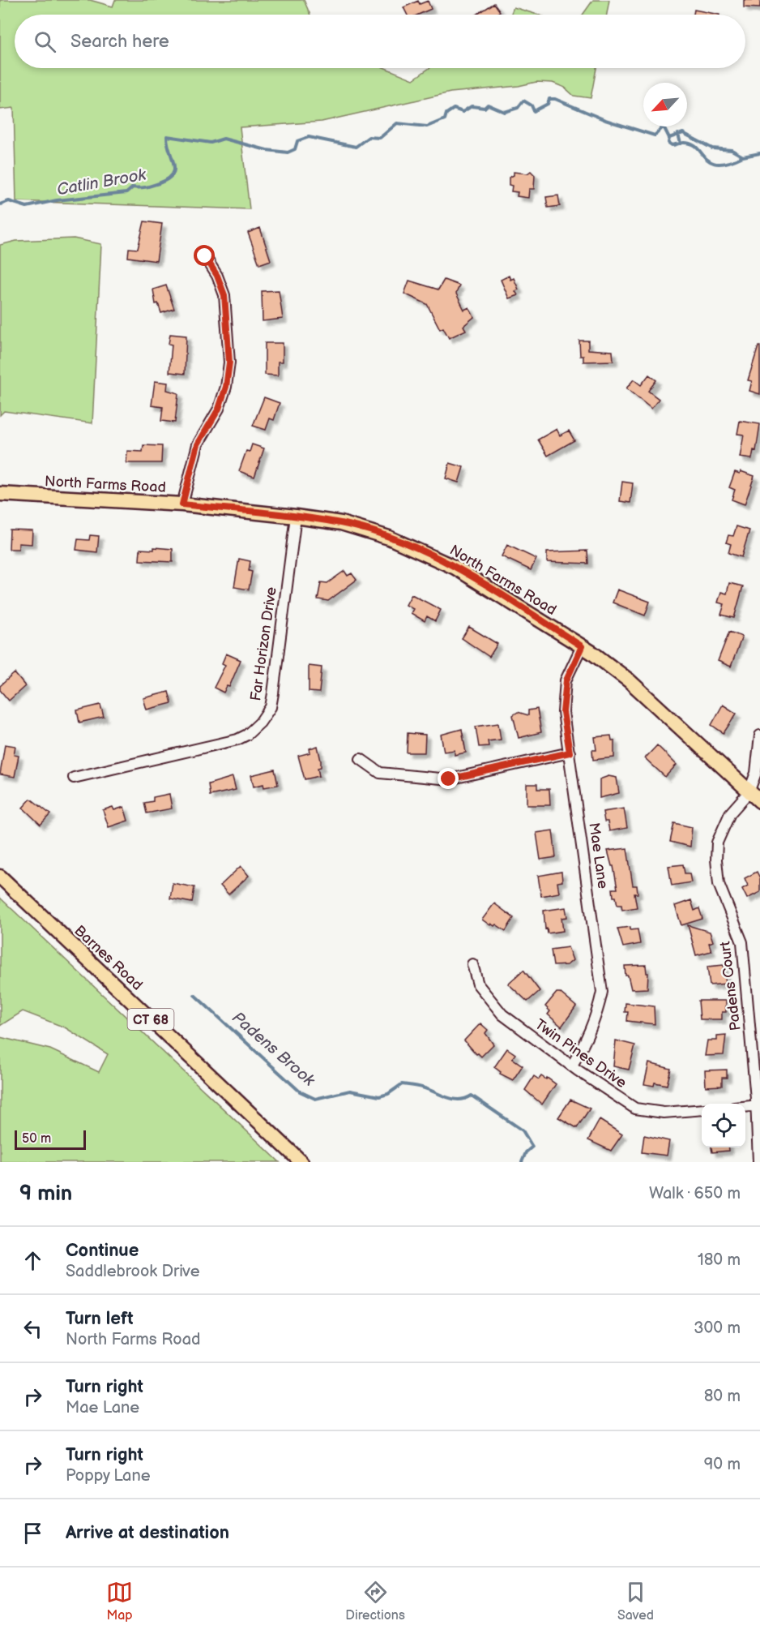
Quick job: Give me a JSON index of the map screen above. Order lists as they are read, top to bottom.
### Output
{
  "streets": {
    "main road": ["North Farms Road", "Barnes Road", "CT 68"],
    "street": [
      "Far Horizon Drive",
      "Mae Lane",
      "Padens Court",
      "Twin Pines Drive"
    ]
  },
  "crossings": [
    ["North Farms Road", "Far Horizon Drive"],
    ["North Farms Road", "Mae Lane"],
    ["North Farms Road", "Padens Court"],
    ["Mae Lane", "Twin Pines Drive"]
  ],
  "water": ["Catlin Brook", "Padens Brook"],
  "scale_bar": "50 m",
  "north": "bottom left",
  "page": {
    "search": "Search here",
    "scale": "50 m",
    "heading": ["9 min", "Walk · 650 m"],
    "list": [
      ["Continue", "Saddlebrook Drive", "180 m"],
      ["Turn left", "North Farms Road", "300 m"],
      ["Turn right", "Mae Lane", "80 m"],
      ["Turn right", "Poppy Lane", "90 m"],
      "Arrive at destination"
    ],
    "nav": ["Map", "Directions", "Saved"]
  }
}
